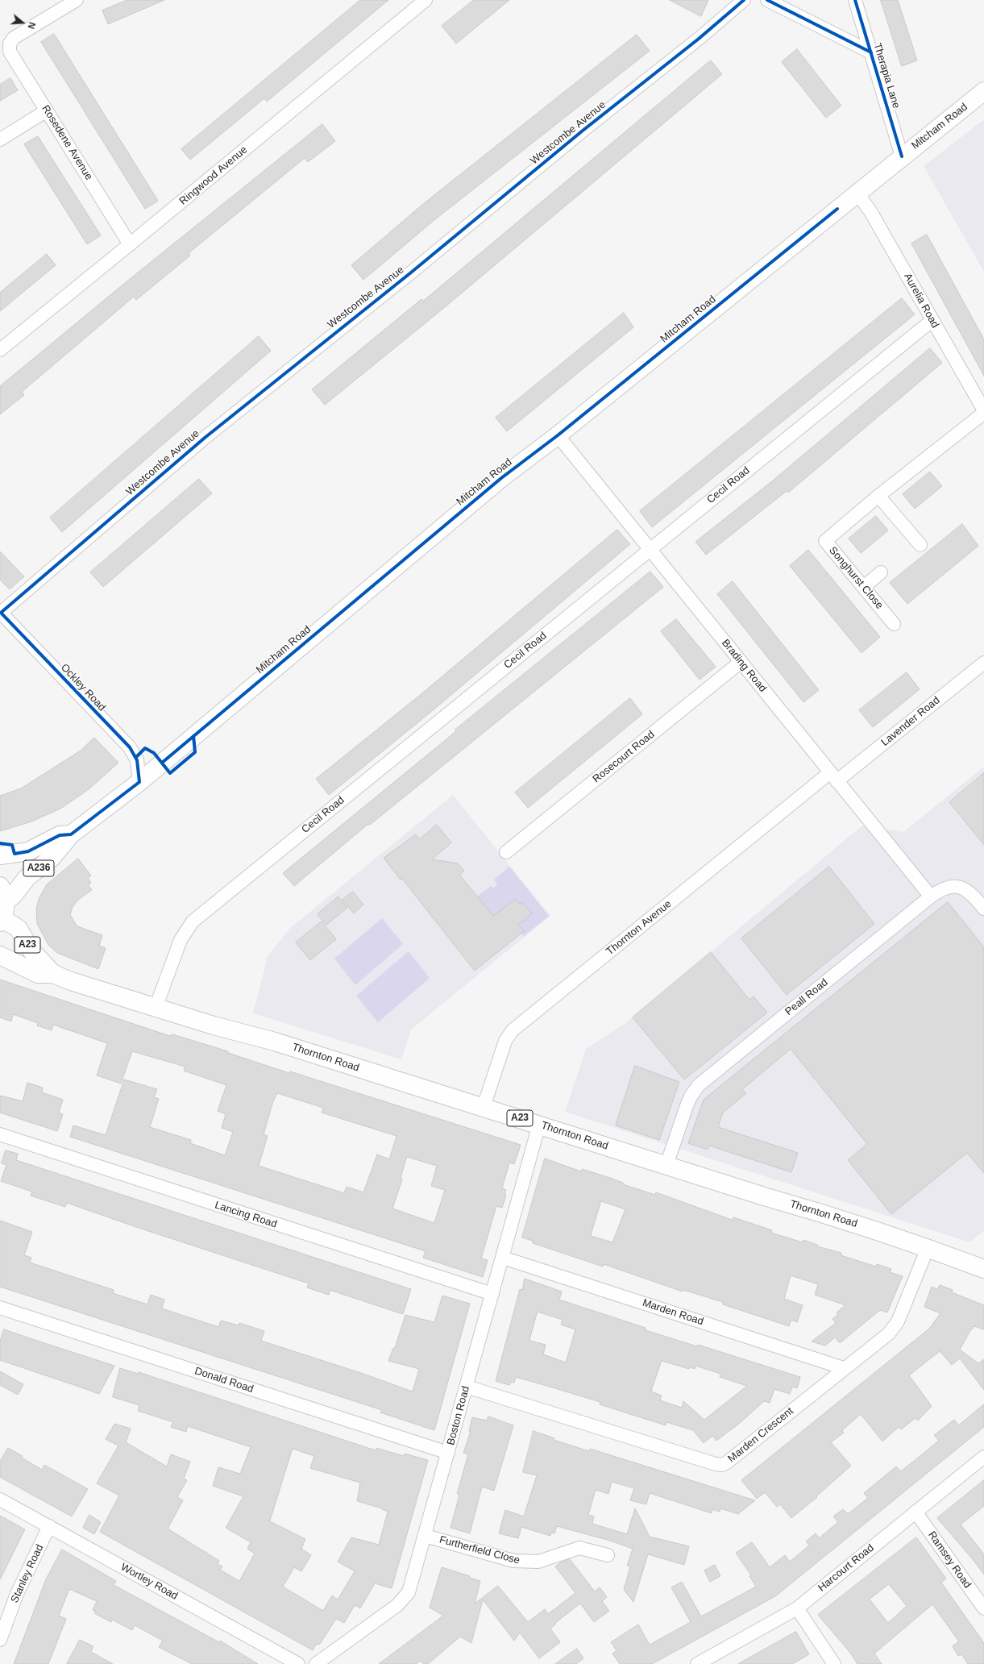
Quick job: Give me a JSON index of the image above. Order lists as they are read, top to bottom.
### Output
{
  "streets": {
    "main road": [
      "Mitcham Road",
      "A236",
      "A23",
      "Thornton Road"
    ],
    "street": [
      "Therapia Lane",
      "Westcombe Avenue",
      "Rosedene Avenue",
      "Ringwood Avenue",
      "Aurelia Road",
      "Cecil Road",
      "Songhurst Close",
      "Brading Road",
      "Ockley Road",
      "Lavender Road",
      "Rosecourt Road",
      "Thornton Avenue",
      "Peall Road",
      "Lancing Road",
      "Marden Road",
      "Donald Road",
      "Boston Road",
      "Marden Crescent",
      "Furtherfield Close",
      "Ramsey Road",
      "Harcourt Road",
      "Stanley Road",
      "Wortley Road"
    ]
  },
  "crossings": [
    ["Therapia Lane", "Mitcham Road"],
    ["Mitcham Road", "Aurelia Road"],
    ["Mitcham Road", "Brading Road"],
    ["Mitcham Road", "Ockley Road"],
    ["Westcombe Avenue", "Ockley Road"],
    ["Rosedene Avenue", "Ringwood Avenue"],
    ["Aurelia Road", "Cecil Road"],
    ["Cecil Road", "Brading Road"],
    ["Cecil Road", "Thornton Road"],
    ["Brading Road", "Lavender Road"],
    ["Brading Road", "Rosecourt Road"],
    ["Brading Road", "Thornton Avenue"],
    ["Brading Road", "Peall Road"],
    ["Lavender Road", "Thornton Avenue"],
    ["Thornton Avenue", "Thornton Road"],
    ["Peall Road", "Thornton Road"],
    ["Thornton Road", "Boston Road"],
    ["Thornton Road", "Marden Crescent"],
    ["Lancing Road", "Boston Road"],
    ["Marden Road", "Boston Road"],
    ["Marden Road", "Marden Crescent"],
    ["Donald Road", "Boston Road"],
    ["Boston Road", "Marden Crescent"],
    ["Boston Road", "Furtherfield Close"],
    ["Ramsey Road", "Harcourt Road"],
    ["Stanley Road", "Wortley Road"]
  ],
  "north": "right"
}
